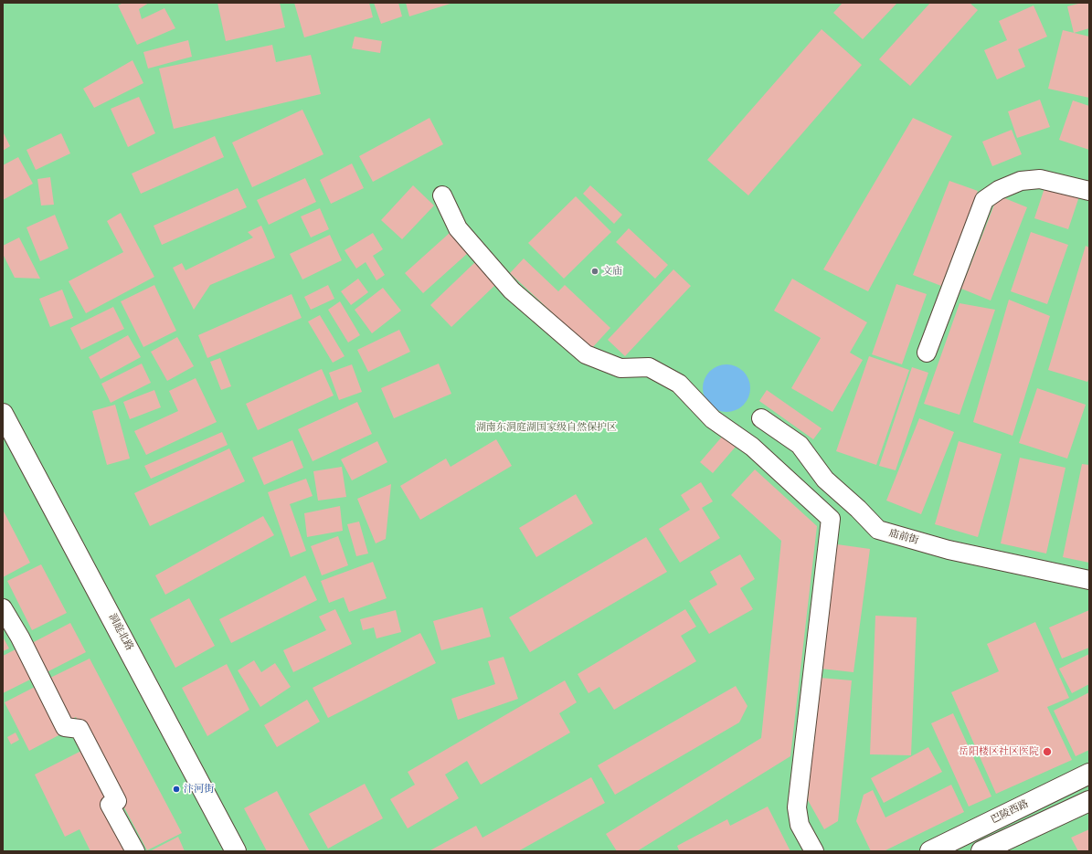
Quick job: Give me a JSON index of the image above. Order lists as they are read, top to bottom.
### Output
{
  "streets": {
    "main road": ["洞庭北路", "巴陵西路"],
    "street": ["庙前街"]
  },
  "parks": ["湖南东洞庭湖国家级自然保护区"],
  "places": ["文庙", "岳阳楼区社区医院", "汴河街"]
}
